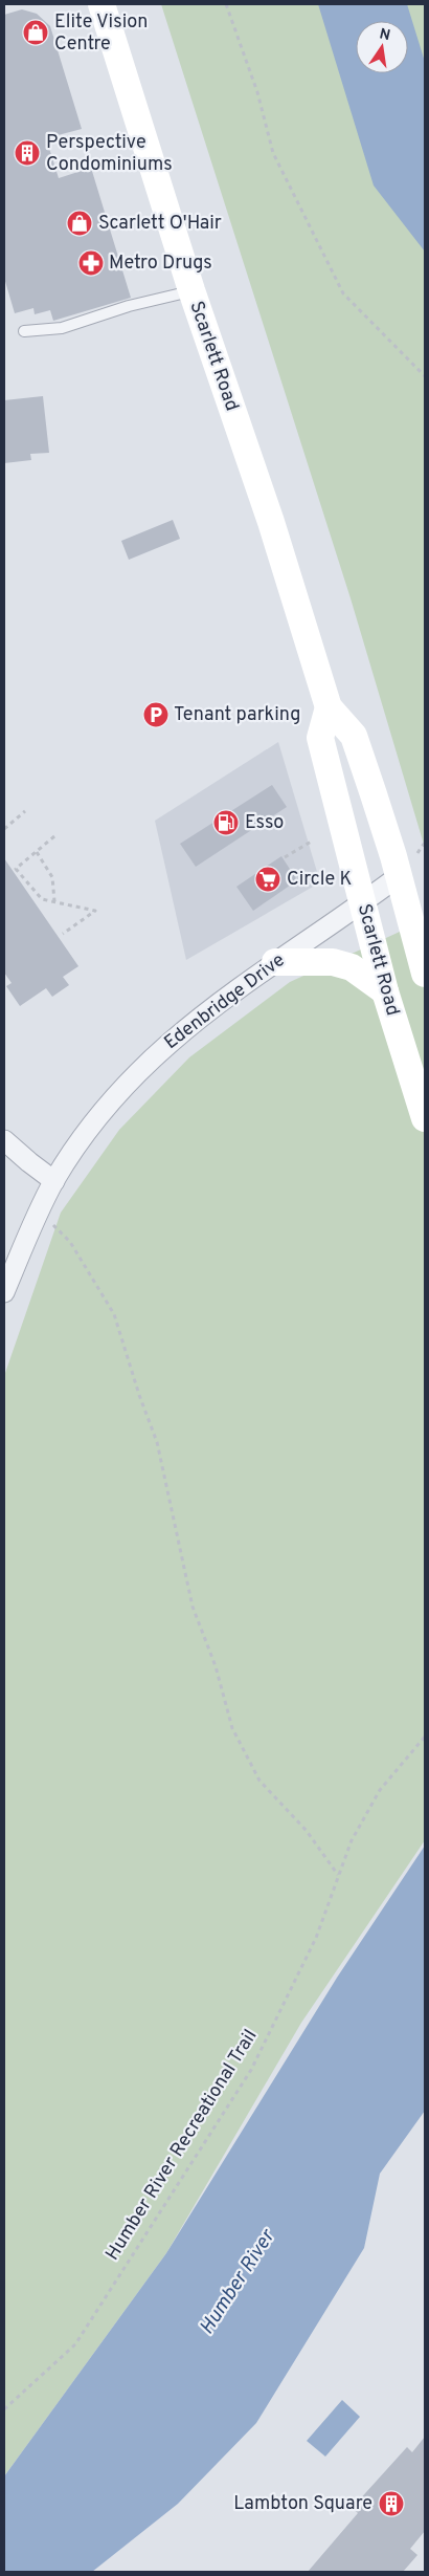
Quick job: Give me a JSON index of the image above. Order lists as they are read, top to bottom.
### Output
{
  "streets": {
    "main road": ["Scarlett Road"],
    "street": ["Edenbridge Drive"],
    "path": ["Humber River Recreational Trail"]
  },
  "crossings": [
    ["Scarlett Road", "Edenbridge Drive"]
  ],
  "water": ["Humber River"],
  "places": {
    "shop": ["Elite Vision Centre", "Scarlett O'Hair"],
    "building": ["Perspective Condominiums", "Lambton Square"],
    "pharmacy": ["Metro Drugs"],
    "parking": ["Tenant parking"],
    "fuel station": ["Esso"],
    "supermarket": ["Circle K"]
  },
  "north": "top"
}
